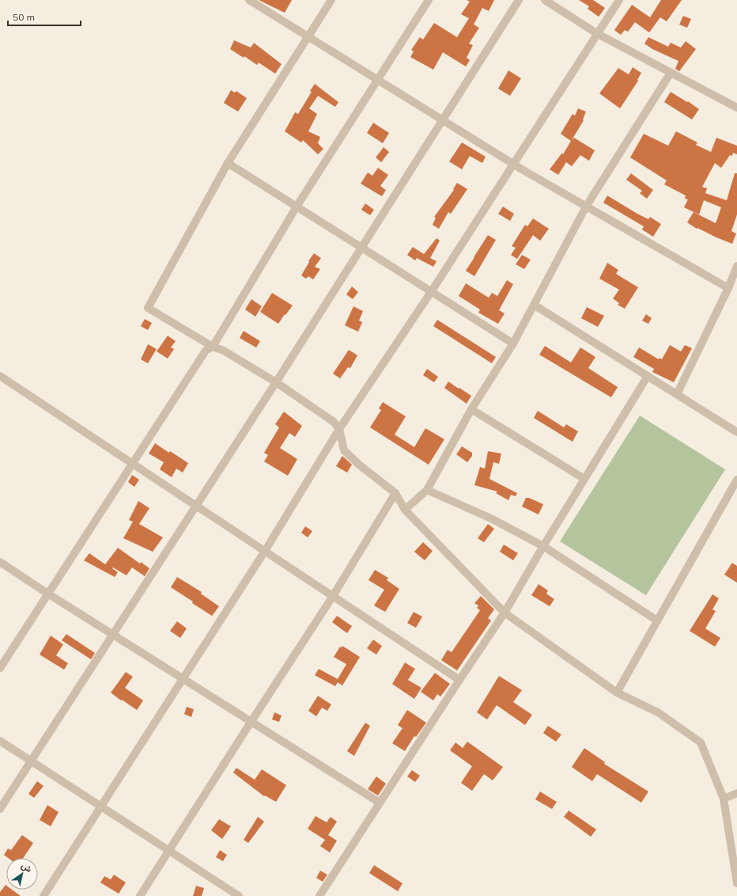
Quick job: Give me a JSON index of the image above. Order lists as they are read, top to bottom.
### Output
{
  "scale_bar": "50 m",
  "north": "top right"
}
